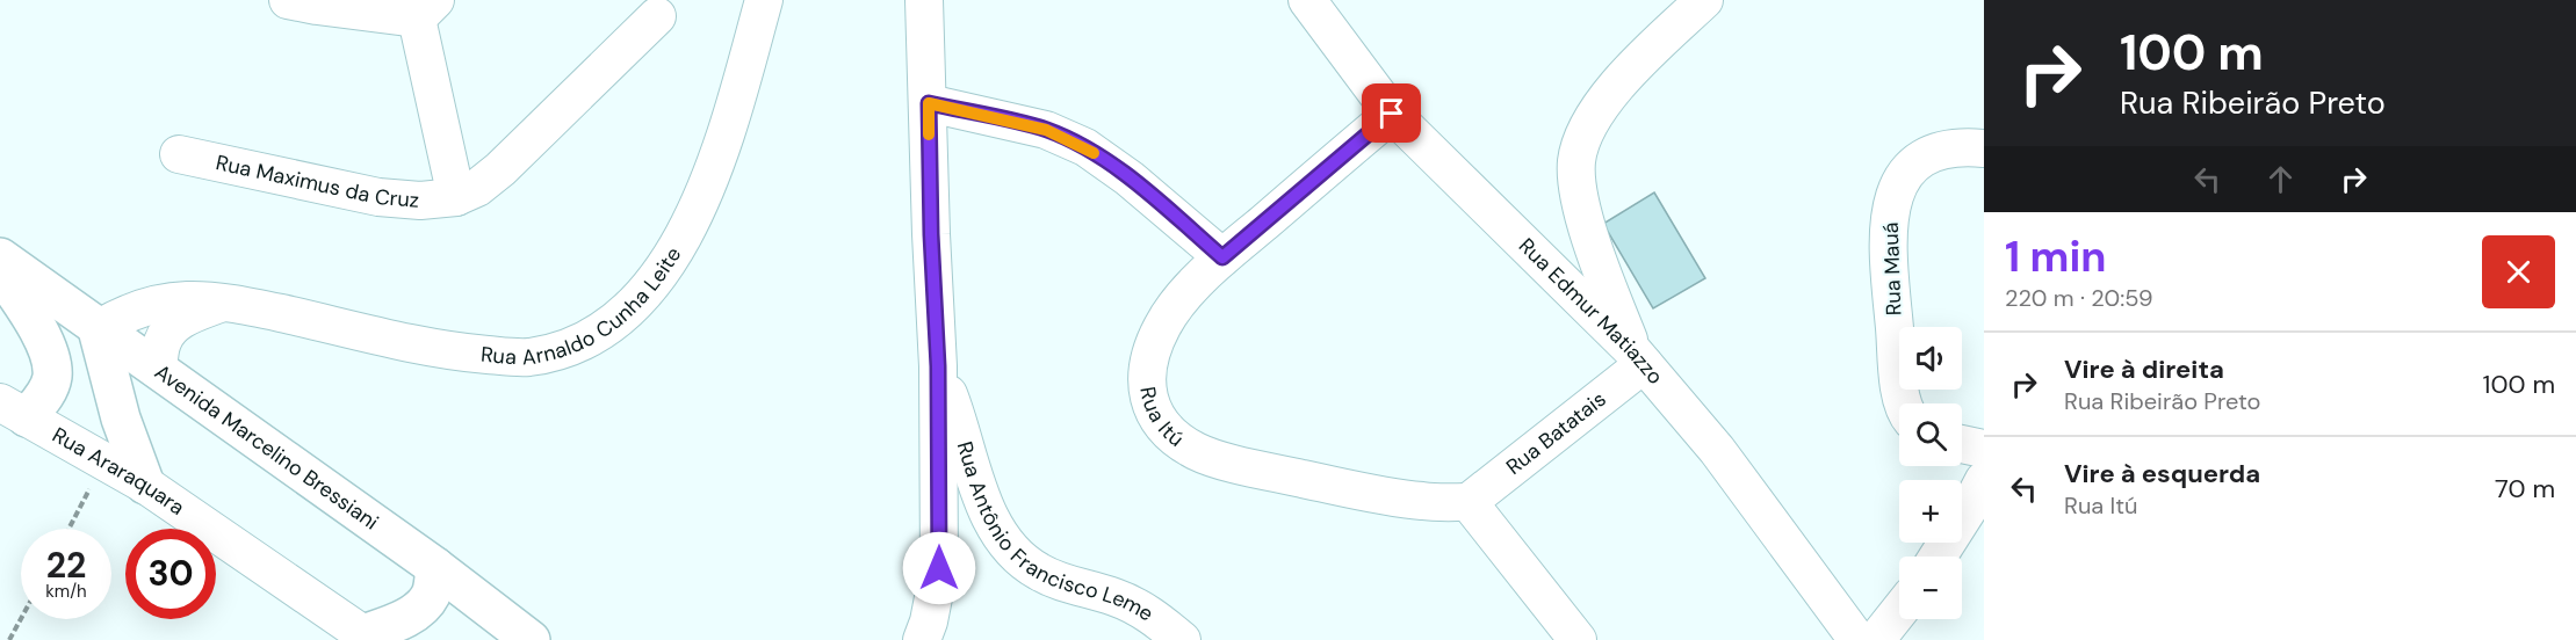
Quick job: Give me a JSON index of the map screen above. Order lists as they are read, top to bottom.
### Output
{
  "streets": {
    "street": [
      "Rua Maximus da Cruz",
      "Rua Mauá",
      "Rua Arnaldo Cunha Leite",
      "Rua Edmur Matiazzo",
      "Rua Itú",
      "Rua Batatais",
      "Avenida Marcelino Bressiani",
      "Rua Araraquara",
      "Rua Antônio Francisco Leme"
    ]
  },
  "crossings": [
    ["Rua Arnaldo Cunha Leite", "Avenida Marcelino Bressiani"],
    ["Rua Edmur Matiazzo", "Rua Itú"],
    ["Rua Edmur Matiazzo", "Rua Batatais"],
    ["Rua Itú", "Rua Batatais"]
  ],
  "page": {
    "turn": ["100 m", "Rua Ribeirão Preto"],
    "heading": ["1 min", "220 m · 20:59"],
    "map_buttons": ["+", "−"],
    "list": [
      {
        "name": "Vire à direita",
        "note": "Rua Ribeirão Preto",
        "value": "100 m"
      },
      {
        "name": "Vire à esquerda",
        "note": "Rua Itú",
        "value": "70 m"
      }
    ],
    "speed": "22 km/h",
    "limit": "30"
  }
}
